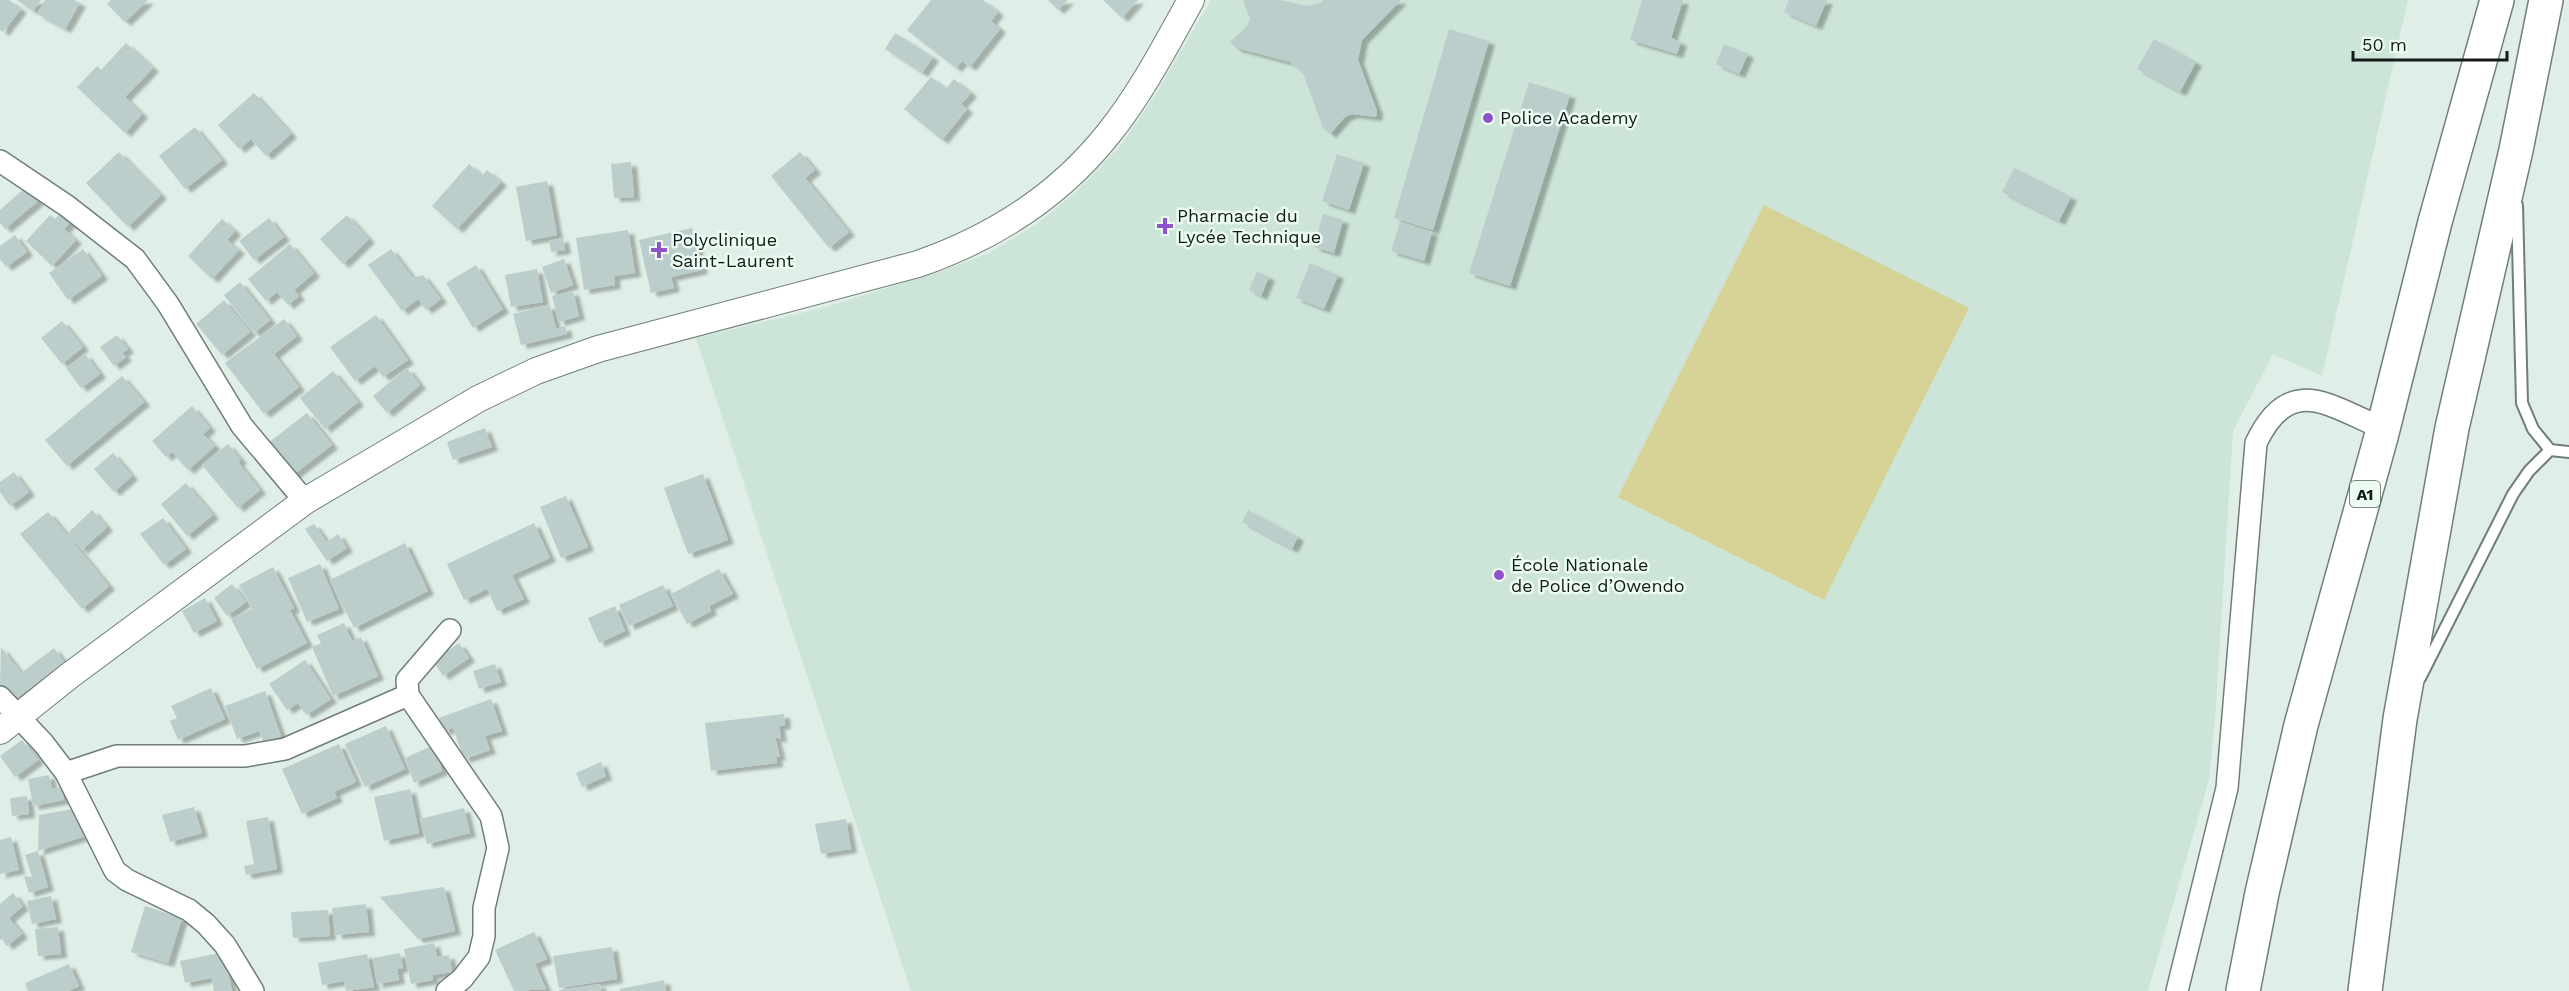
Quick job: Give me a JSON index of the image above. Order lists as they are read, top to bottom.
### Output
{
  "streets": {
    "highway": ["A1"]
  },
  "places": {
    "other": ["Police Academy", "École Nationale de Police d’Owendo"],
    "health": ["Pharmacie du Lycée Technique", "Polyclinique Saint-Laurent"]
  },
  "scale_bar": "50 m"
}
